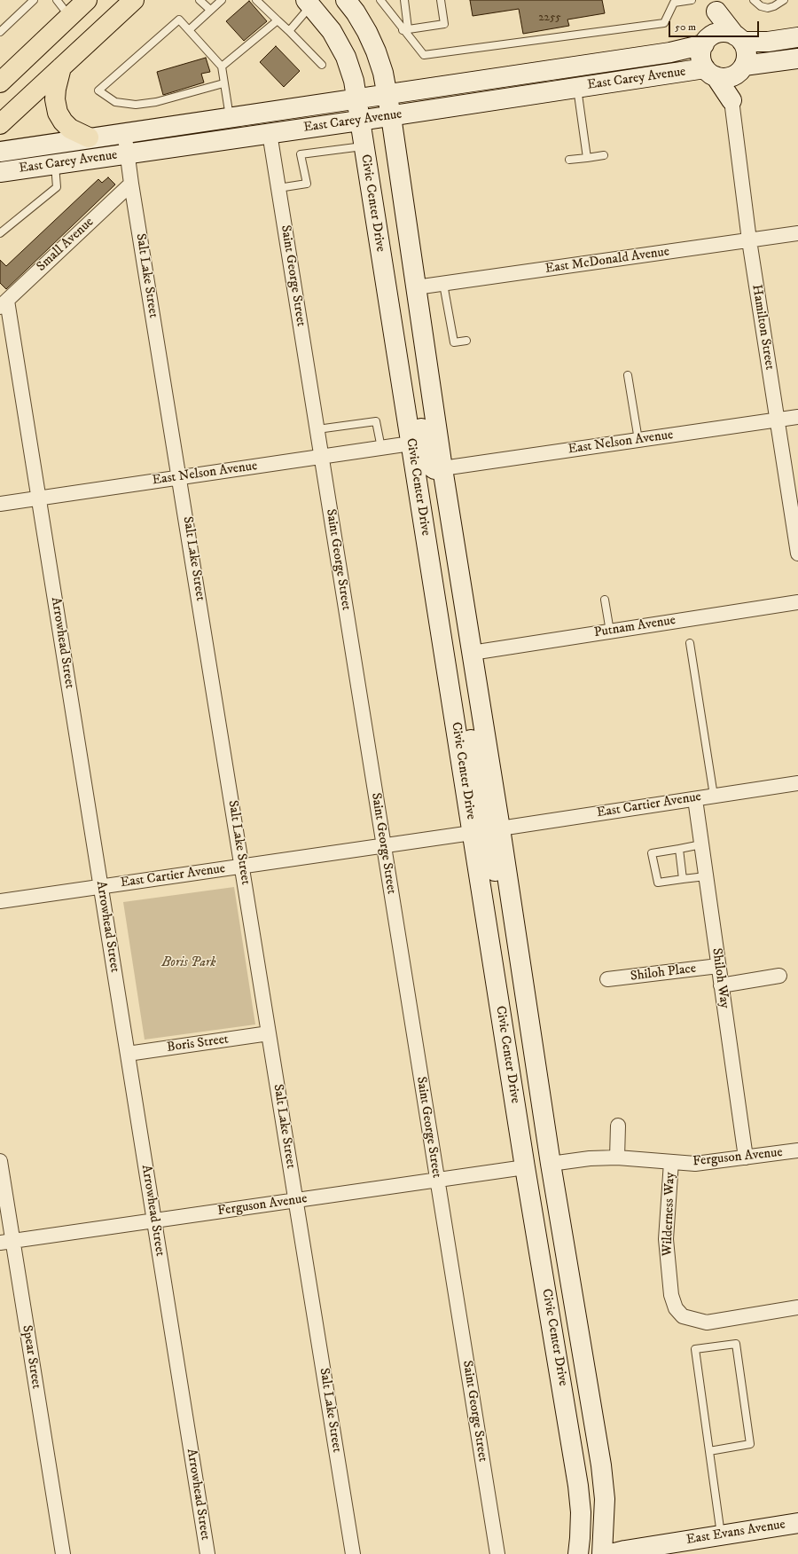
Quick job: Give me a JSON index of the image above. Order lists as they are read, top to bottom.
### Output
{
  "streets": {
    "main road": ["East Carey Avenue", "Civic Center Drive", "East Evans Avenue"],
    "street": [
      "Small Avenue",
      "East McDonald Avenue",
      "Salt Lake Street",
      "Saint George Street",
      "Hamilton Street",
      "East Nelson Avenue",
      "Putnam Avenue",
      "Arrowhead Street",
      "East Cartier Avenue",
      "Shiloh Place",
      "Shiloh Way",
      "Boris Street",
      "Ferguson Avenue",
      "Wilderness Way",
      "Spear Street"
    ]
  },
  "crossings": [
    ["East Carey Avenue", "Civic Center Drive"],
    ["East Carey Avenue", "Salt Lake Street"],
    ["East Carey Avenue", "Saint George Street"],
    ["Civic Center Drive", "East McDonald Avenue"],
    ["Civic Center Drive", "East Nelson Avenue"],
    ["Civic Center Drive", "Putnam Avenue"],
    ["Civic Center Drive", "East Cartier Avenue"],
    ["Civic Center Drive", "Ferguson Avenue"],
    ["Small Avenue", "Salt Lake Street"],
    ["Small Avenue", "Arrowhead Street"],
    ["East McDonald Avenue", "Hamilton Street"],
    ["Salt Lake Street", "East Nelson Avenue"],
    ["Salt Lake Street", "East Cartier Avenue"],
    ["Salt Lake Street", "Boris Street"],
    ["Salt Lake Street", "Ferguson Avenue"],
    ["Saint George Street", "East Nelson Avenue"],
    ["Saint George Street", "East Cartier Avenue"],
    ["Saint George Street", "Ferguson Avenue"],
    ["Hamilton Street", "East Nelson Avenue"],
    ["East Nelson Avenue", "Arrowhead Street"],
    ["Arrowhead Street", "East Cartier Avenue"],
    ["Arrowhead Street", "Boris Street"],
    ["Arrowhead Street", "Ferguson Avenue"],
    ["East Cartier Avenue", "Shiloh Way"],
    ["Shiloh Place", "Shiloh Way"],
    ["Shiloh Way", "Ferguson Avenue"],
    ["Ferguson Avenue", "Wilderness Way"],
    ["Ferguson Avenue", "Spear Street"]
  ],
  "parks": ["Boris Park"],
  "house_numbers": ["2255"],
  "scale_bar": "50 m"
}
